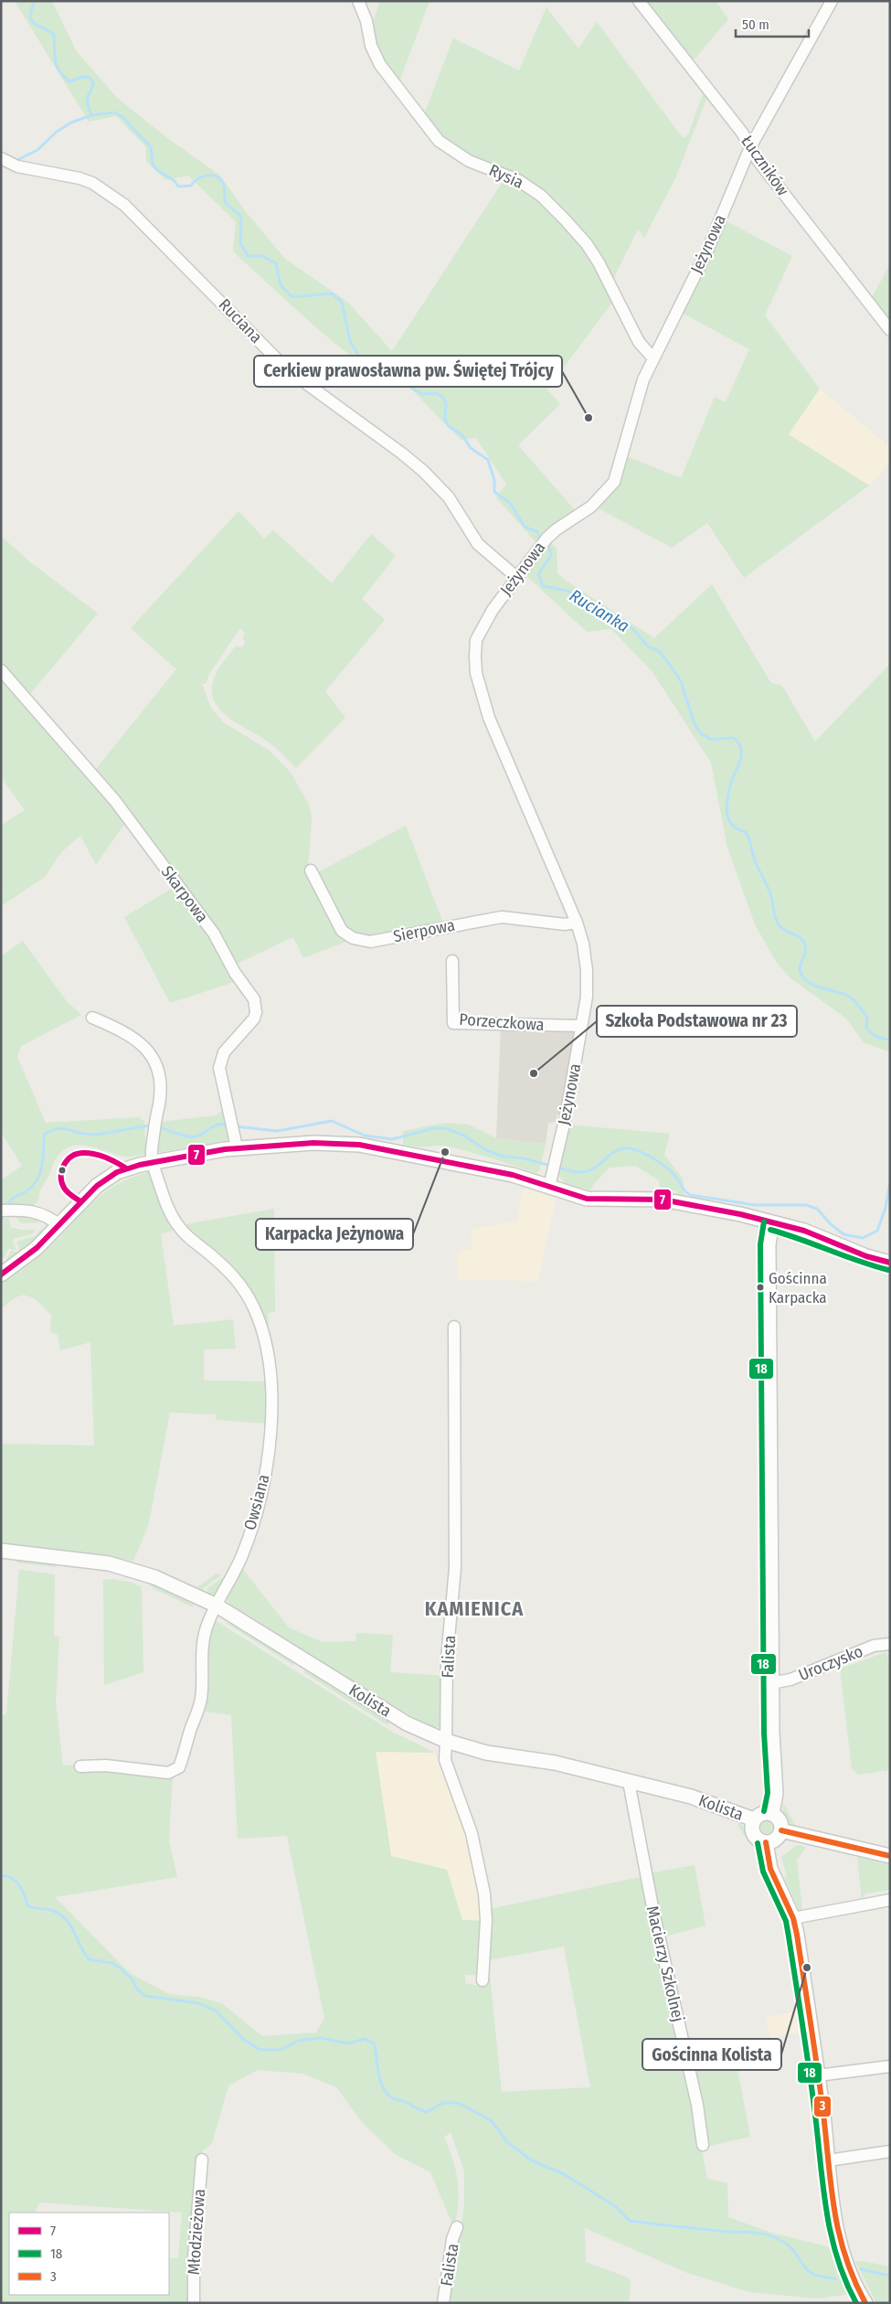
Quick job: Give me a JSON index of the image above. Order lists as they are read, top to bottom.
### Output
{
  "streets": {
    "street": [
      "Łuczników",
      "Rysia",
      "Jeżynowa",
      "Ruciana",
      "Skarpowa",
      "Sierpowa",
      "Porzeczkowa",
      "Owsiana",
      "Falista",
      "Uroczysko",
      "Kolista",
      "Macierzy Szkolnej",
      "Młodzieżowa"
    ]
  },
  "crossings": [
    ["Łuczników", "Jeżynowa"],
    ["Rysia", "Jeżynowa"],
    ["Jeżynowa", "Ruciana"],
    ["Jeżynowa", "Sierpowa"],
    ["Jeżynowa", "Porzeczkowa"],
    ["Owsiana", "Kolista"],
    ["Falista", "Kolista"],
    ["Kolista", "Macierzy Szkolnej"]
  ],
  "districts": ["KAMIENICA"],
  "water": ["Rucianka"],
  "places": [
    "Cerkiew prawosławna pw. Świętej Trójcy",
    "Szkoła Podstawowa nr 23",
    "Karpacka Jeżynowa",
    "Gościnna Karpacka",
    "Gościnna Kolista"
  ],
  "lines": ["transit line 7", "transit line 18", "transit line 3"],
  "legend": ["7", "18", "3"],
  "scale_bar": "50 m"
}
